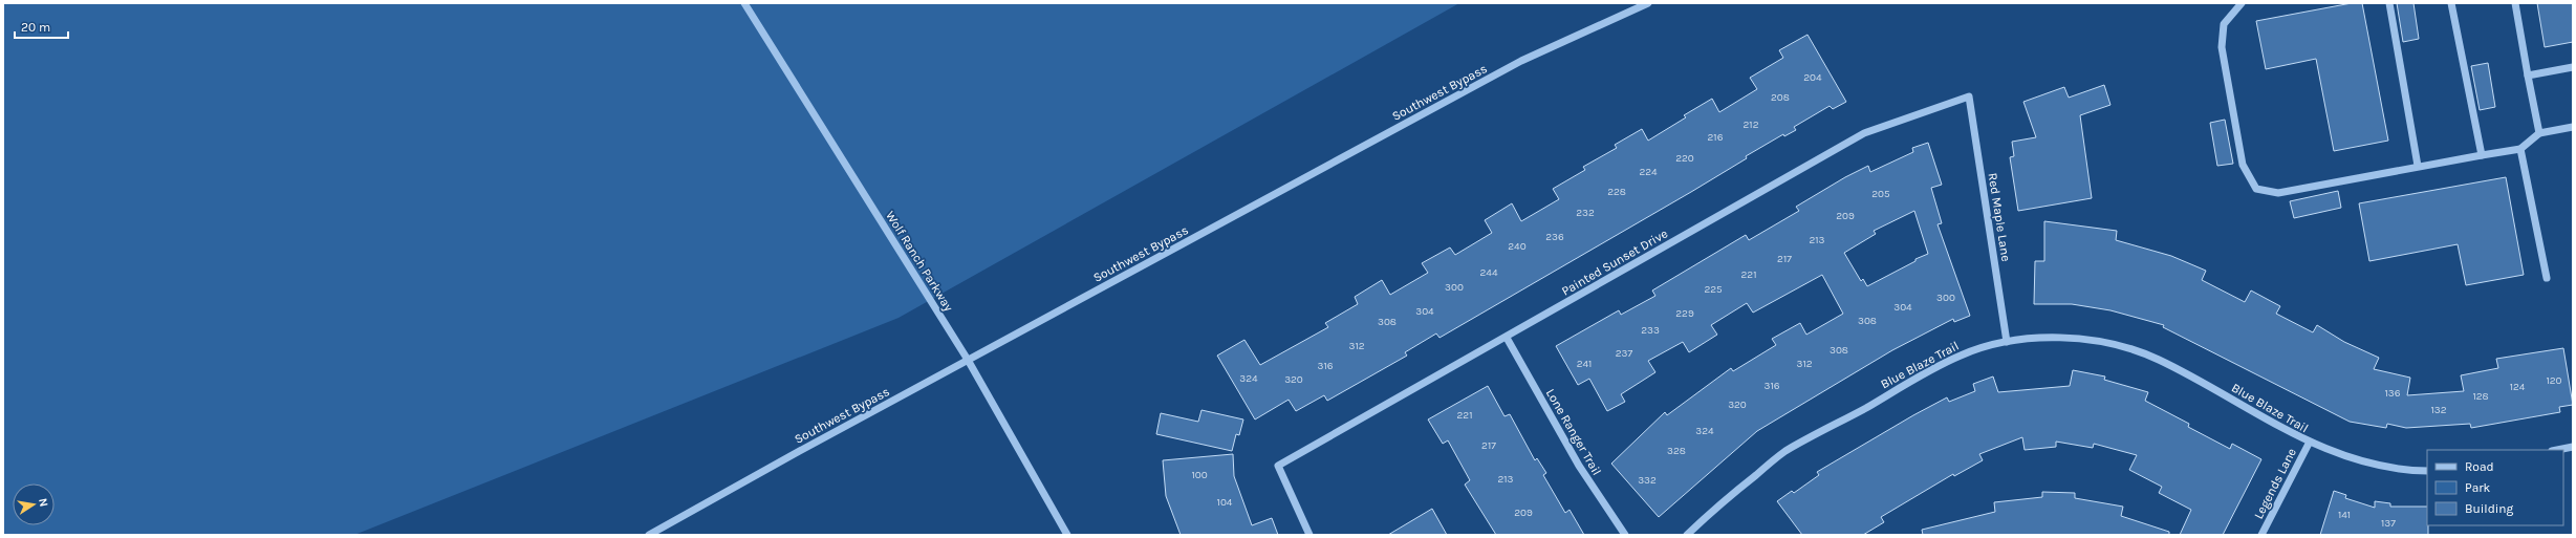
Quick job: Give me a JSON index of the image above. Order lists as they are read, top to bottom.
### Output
{
  "streets": {
    "street": [
      "Southwest Bypass",
      "Red Maple Lane",
      "Wolf Ranch Parkway",
      "Painted Sunset Drive",
      "Blue Blaze Trail",
      "Lone Ranger Trail",
      "Legends Lane"
    ]
  },
  "crossings": [
    ["Southwest Bypass", "Wolf Ranch Parkway"],
    ["Red Maple Lane", "Painted Sunset Drive"],
    ["Red Maple Lane", "Blue Blaze Trail"],
    ["Painted Sunset Drive", "Lone Ranger Trail"],
    ["Blue Blaze Trail", "Legends Lane"]
  ],
  "house_numbers": [
    "204",
    "208",
    "212",
    "216",
    "220",
    "224",
    "228",
    "205",
    "232",
    "209",
    "236",
    "213",
    "240",
    "217",
    "244",
    "221",
    "300",
    "225",
    "300",
    "304",
    "304",
    "229",
    "308",
    "308",
    "233",
    "312",
    "308",
    "237",
    "241",
    "312",
    "316",
    "324",
    "320",
    "120",
    "316",
    "124",
    "136",
    "128",
    "320",
    "132",
    "221",
    "324",
    "217",
    "328",
    "100",
    "213",
    "332",
    "104",
    "209",
    "141",
    "137"
  ],
  "legend": ["Road", "Park", "Building"],
  "scale_bar": "20 m",
  "north": "right"
}
